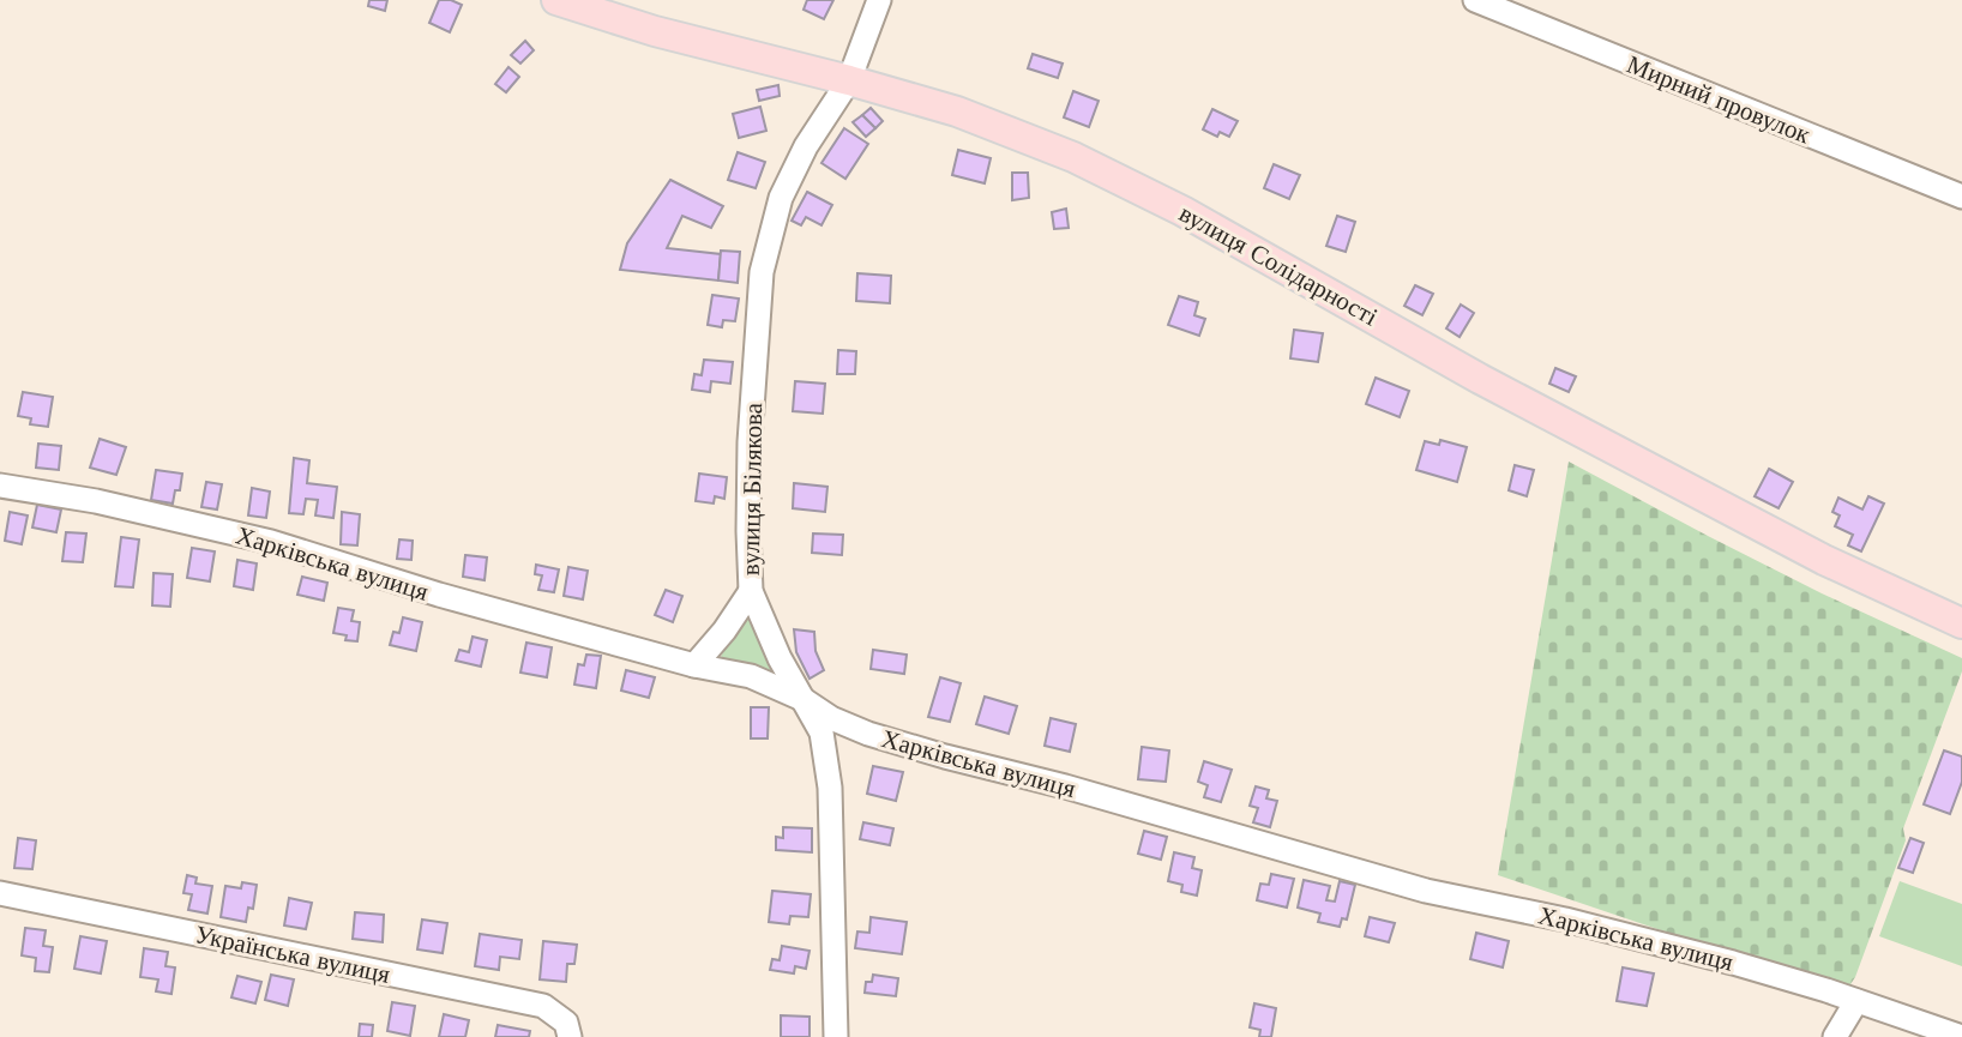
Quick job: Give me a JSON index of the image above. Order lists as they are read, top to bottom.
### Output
{
  "streets": {
    "main road": ["вулиця Солідарності"],
    "street": [
      "Мирний провулок",
      "вулиця Білякова",
      "Харківська вулиця",
      "Українська вулиця"
    ]
  },
  "crossings": [
    ["вулиця Солідарності", "вулиця Білякова"],
    ["вулиця Білякова", "Харківська вулиця"]
  ]
}
